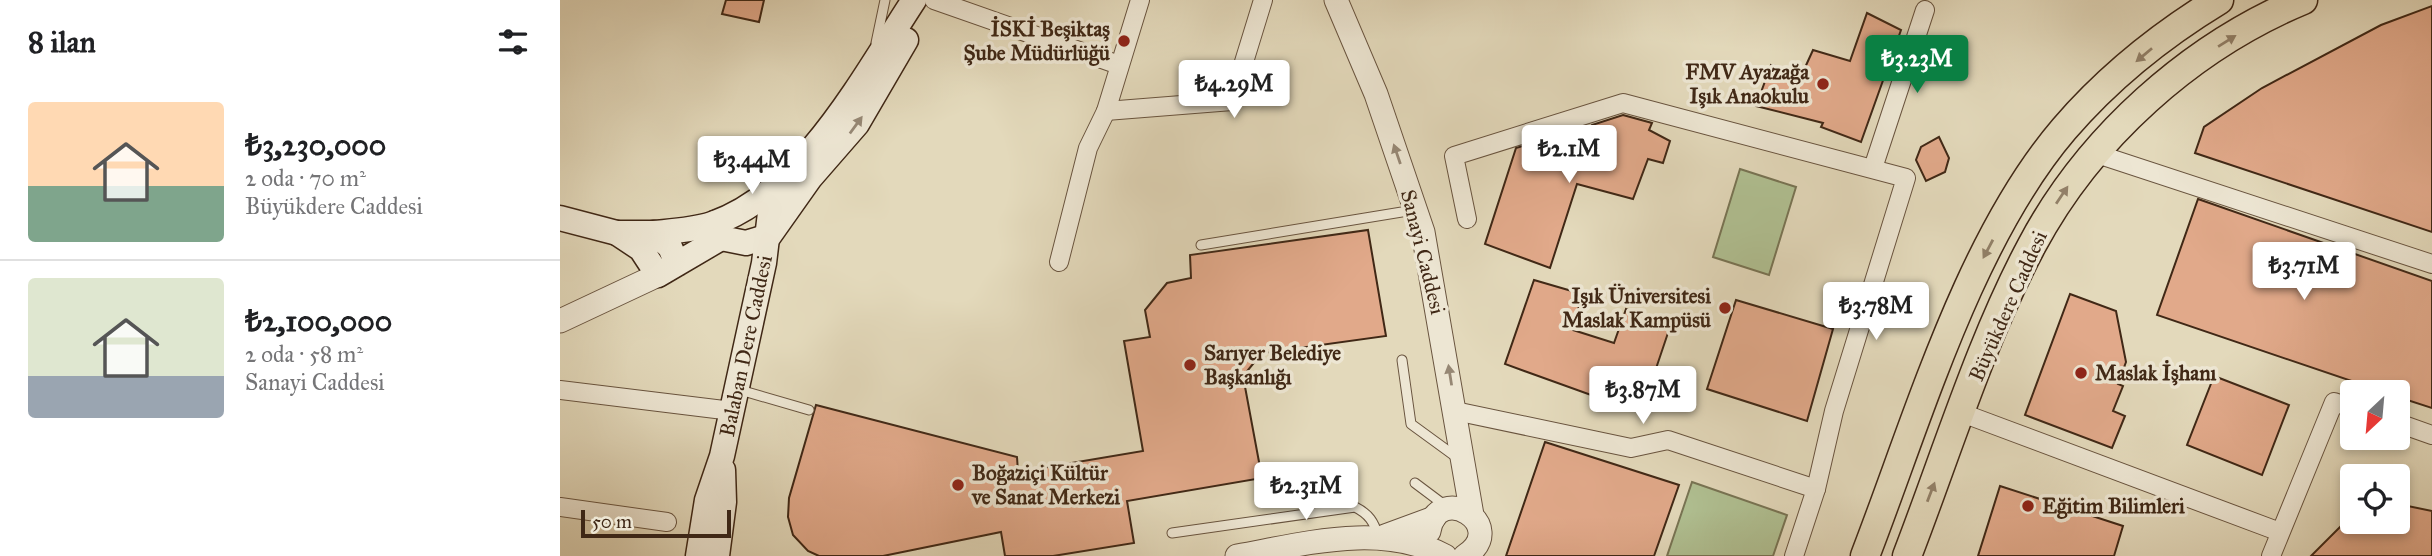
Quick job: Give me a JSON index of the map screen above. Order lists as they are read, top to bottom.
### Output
{
  "streets": {
    "main road": ["Büyükdere Caddesi", "Balaban Dere Caddesi"],
    "street": ["Sanayi Caddesi"]
  },
  "one_way": ["Sanayi Caddesi"],
  "places": [
    "İSKİ Beşiktaş Şube Müdürlüğü",
    "FMV Ayazağa Işık Anaokulu",
    "Işık Üniversitesi Maslak Kampüsü",
    "Sarıyer Belediye Başkanlığı",
    "Maslak İşhanı",
    "Boğaziçi Kültür ve Sanat Merkezi",
    "Eğitim Bilimleri"
  ],
  "scale_bar": "50 m",
  "north": "bottom left",
  "page": {
    "heading": "8 ilan",
    "price": [
      "₺3.23M",
      "₺4.29M",
      "₺2.1M",
      "₺3.44M",
      "₺3.71M",
      "₺3.78M",
      "₺3.87M",
      "₺2.31M"
    ],
    "list": [
      {
        "name": "₺3,230,000",
        "note": "2 oda · 70 m² · Büyükdere Caddesi"
      },
      {
        "name": "₺2,100,000",
        "note": "2 oda · 58 m² · Sanayi Caddesi"
      }
    ],
    "scale": "50 m"
  }
}
